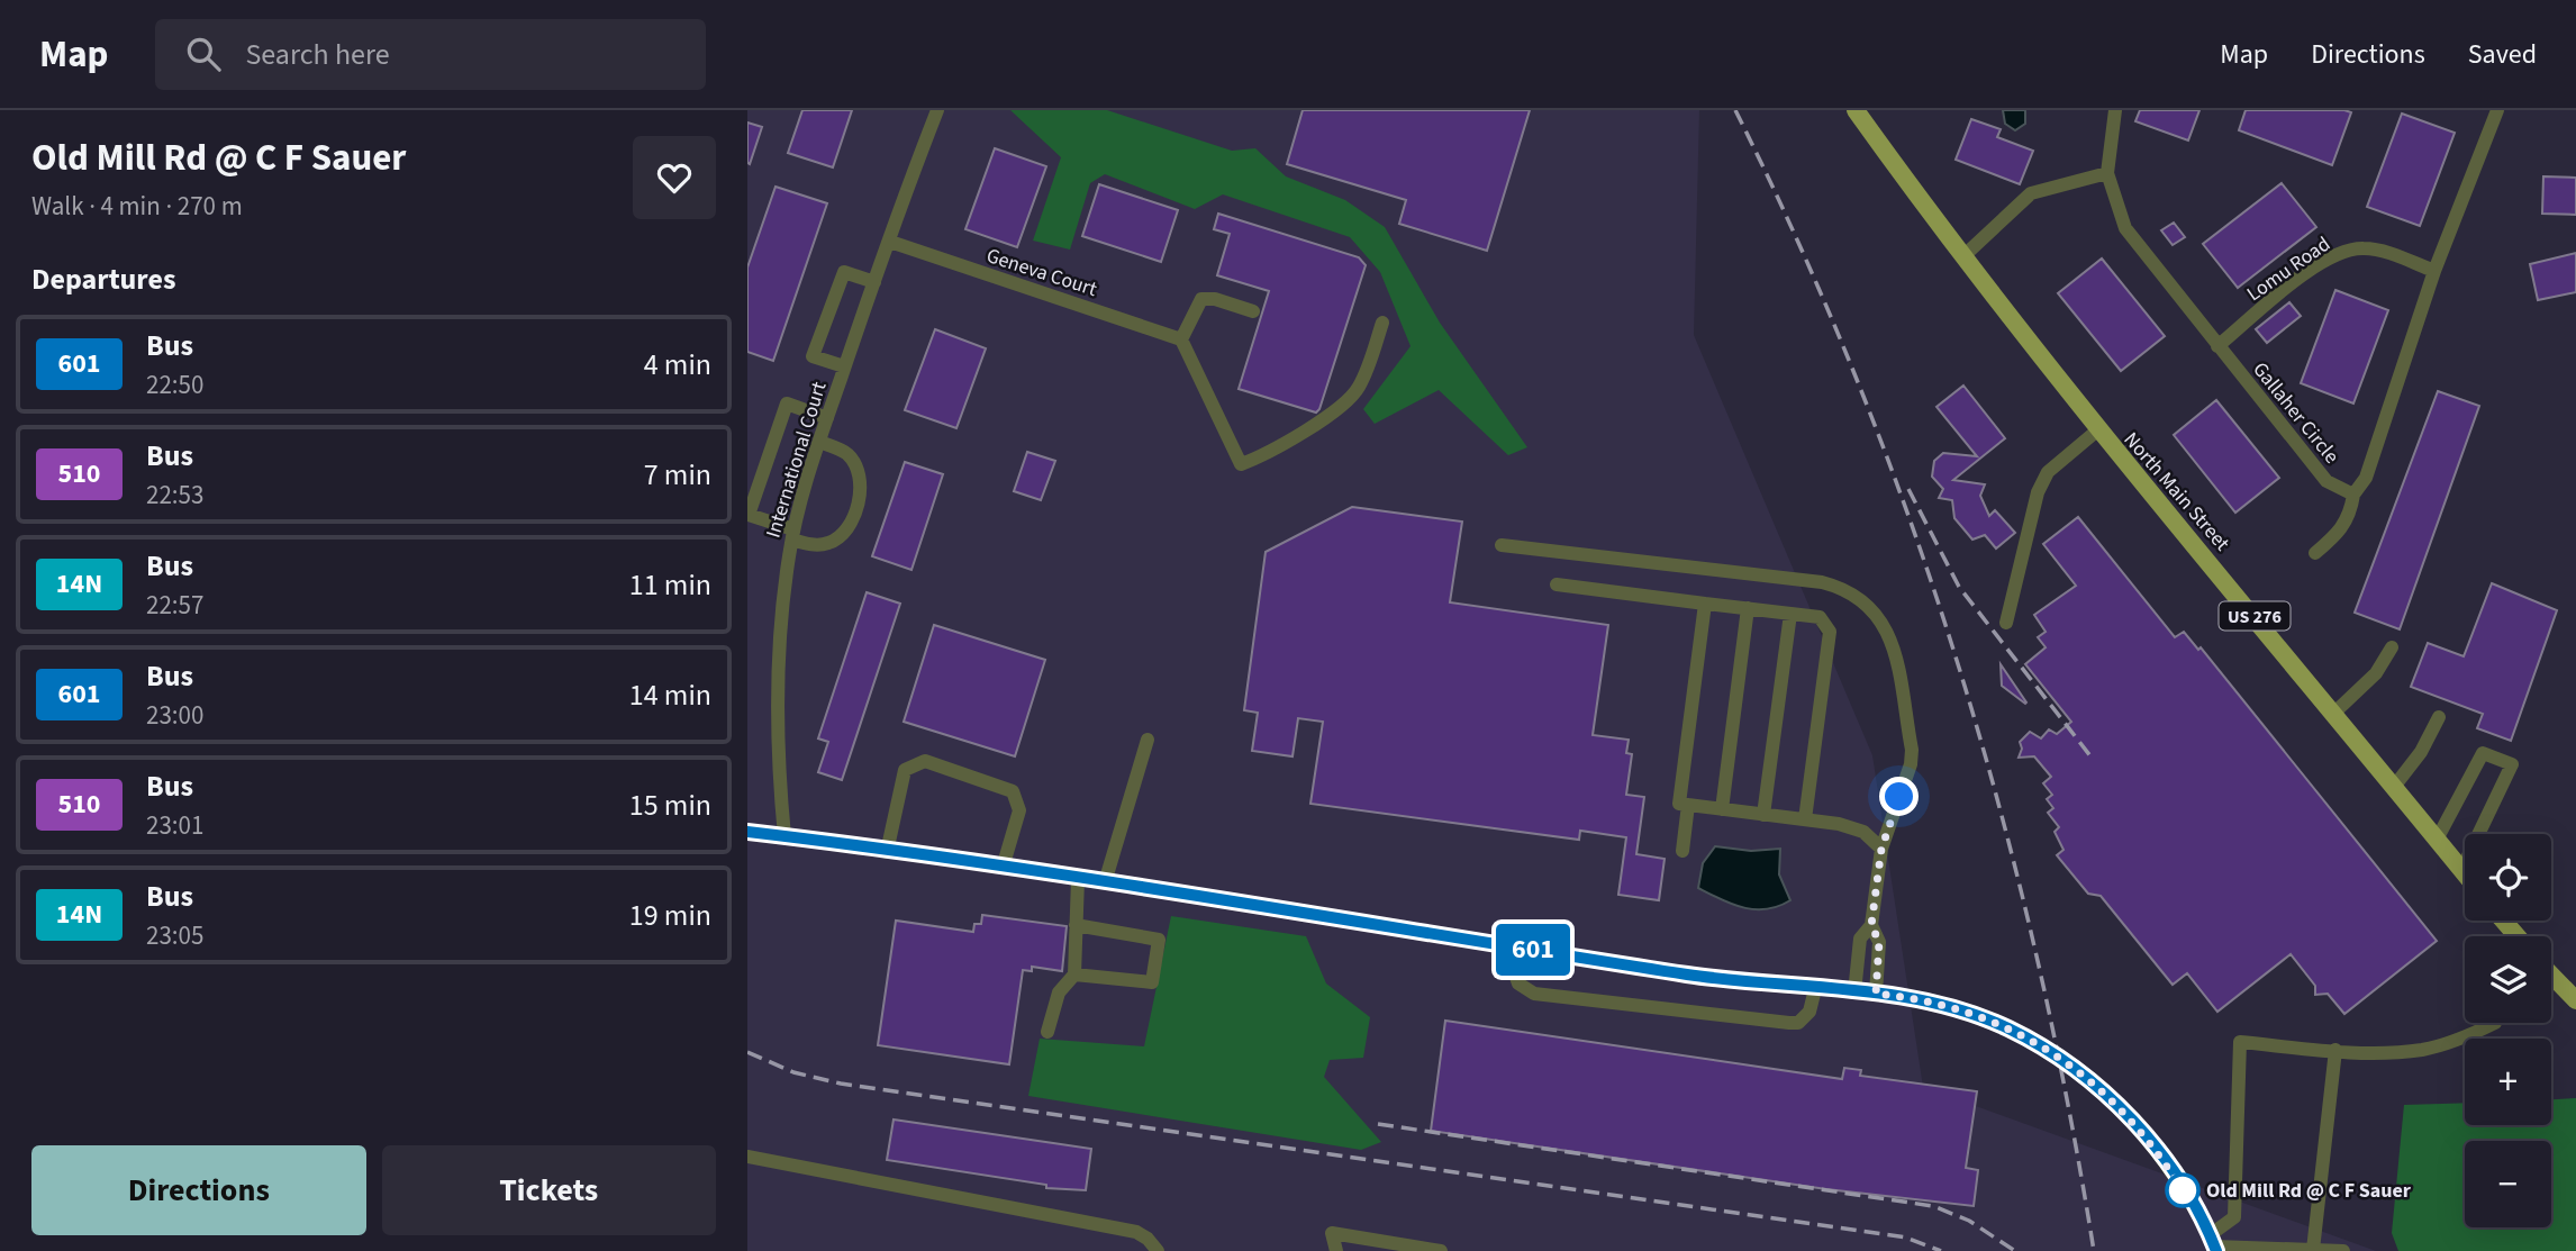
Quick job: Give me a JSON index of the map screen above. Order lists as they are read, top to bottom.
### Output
{
  "streets": {
    "main road": ["North Main Street", "US 276"],
    "street": [
      "Lomu Road",
      "Geneva Court",
      "Gallaher Circle",
      "International Court"
    ]
  },
  "crossings": [
    ["Lomu Road", "Gallaher Circle"],
    ["Geneva Court", "International Court"]
  ],
  "places": ["Old Mill Rd @ C F Sauer"],
  "lines": ["bus line 601"],
  "page": {
    "header": "Map",
    "search": "Search here",
    "nav": ["Map", "Directions", "Saved"],
    "heading": [
      ["Old Mill Rd @ C F Sauer", "Walk · 4 min · 270 m"],
      "Departures"
    ],
    "on_map": "601",
    "list": [
      {
        "mark": "601",
        "name": "Bus",
        "note": "22:50",
        "value": "4 min"
      },
      {
        "mark": "510",
        "name": "Bus",
        "note": "22:53",
        "value": "7 min"
      },
      {
        "mark": "14N",
        "name": "Bus",
        "note": "22:57",
        "value": "11 min"
      },
      {
        "mark": "601",
        "name": "Bus",
        "note": "23:00",
        "value": "14 min"
      },
      {
        "mark": "510",
        "name": "Bus",
        "note": "23:01",
        "value": "15 min"
      },
      {
        "mark": "14N",
        "name": "Bus",
        "note": "23:05",
        "value": "19 min"
      }
    ],
    "map_buttons": ["+", "−"],
    "buttons": ["Directions", "Tickets"]
  }
}
